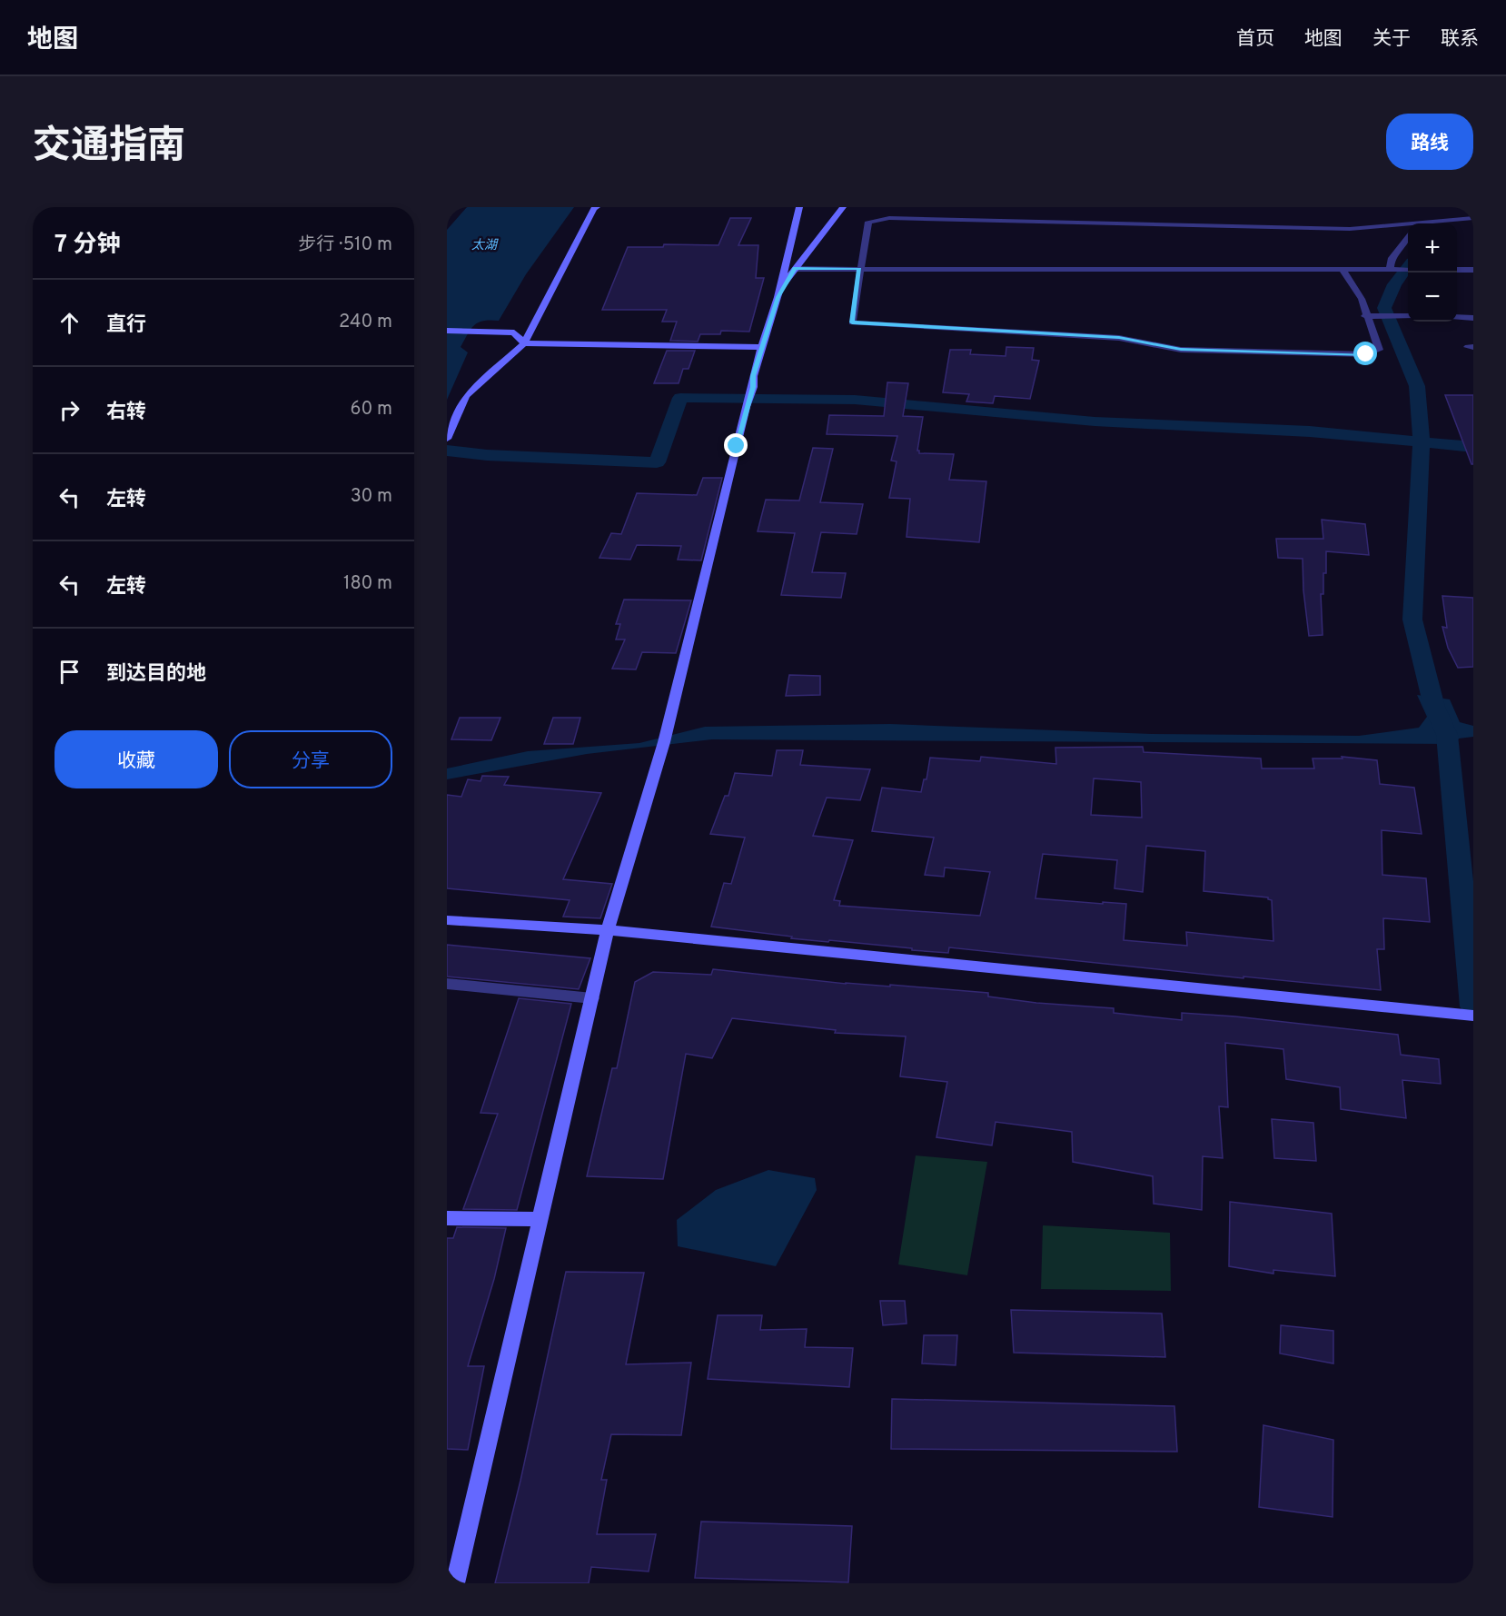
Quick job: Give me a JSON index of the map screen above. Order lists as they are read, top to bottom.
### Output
{
  "water": ["太湖"],
  "page": {
    "header": "地图",
    "nav": [
      "首页",
      "地图",
      "关于",
      "联系"
    ],
    "title": "交通指南",
    "buttons": [
      "路线",
      ["收藏", "分享"]
    ],
    "heading": ["7 分钟", "步行 · 510 m"],
    "map_buttons": ["+", "−"],
    "list": [
      ["直行", "240 m"],
      ["右转", "60 m"],
      ["左转", "30 m"],
      ["左转", "180 m"],
      "到达目的地"
    ]
  }
}
